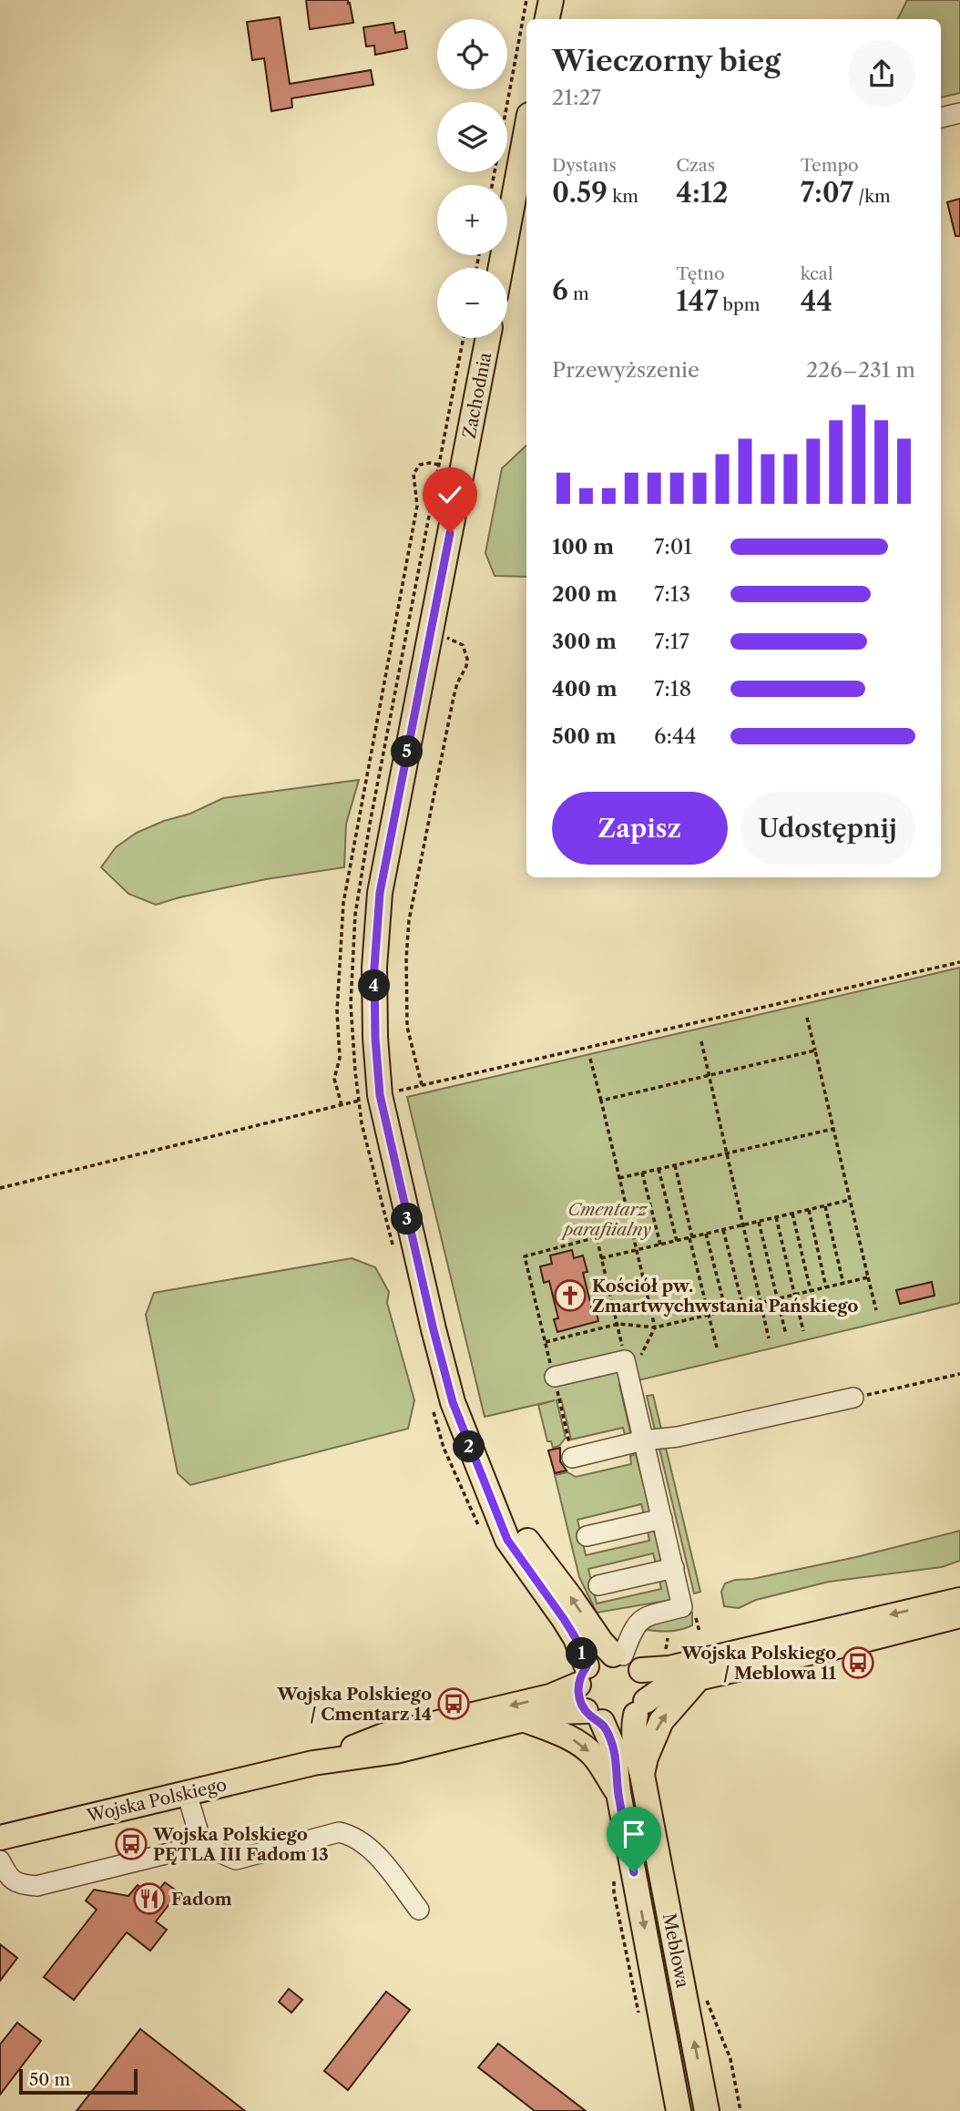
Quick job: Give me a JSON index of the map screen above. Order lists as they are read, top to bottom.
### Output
{
  "streets": {
    "main road": ["Zachodnia", "Wojska Polskiego", "Meblowa"]
  },
  "crossings": [
    ["Zachodnia", "Wojska Polskiego"],
    ["Zachodnia", "Meblowa"],
    ["Wojska Polskiego", "Meblowa"]
  ],
  "parks": ["Cmentarz parafiialny"],
  "places": {
    "church": ["Kościół pw. Zmartwychwstania Pańskiego"],
    "bus stop": ["Wojska Polskiego / Meblowa 11", "Wojska Polskiego / Cmentarz 14", "Wojska Polskiego PĘTLA III Fadom 13"],
    "restaurant": ["Fadom"]
  },
  "scale_bar": "50 m",
  "page": {
    "map_buttons": ["+", "−"],
    "heading": ["Wieczorny bieg", "21:27"],
    "stats": [
      ["Dystans", "0.59 km"],
      ["Czas", "4:12"],
      ["Tempo", "7:07 /km"],
      ["6 m"],
      ["Tętno", "147 bpm"],
      ["kcal", "44"]
    ],
    "chart": ["Przewyższenie", "226–231 m"],
    "list": [
      {
        "name": "100 m",
        "note": "7:01"
      },
      {
        "name": "200 m",
        "note": "7:13"
      },
      {
        "name": "300 m",
        "note": "7:17"
      },
      {
        "name": "400 m",
        "note": "7:18"
      },
      {
        "name": "500 m",
        "note": "6:44"
      }
    ],
    "pins": [
      "5",
      "4",
      "3",
      "2",
      "1"
    ],
    "buttons": ["Zapisz", "Udostępnij"],
    "scale": "50 m"
  }
}
